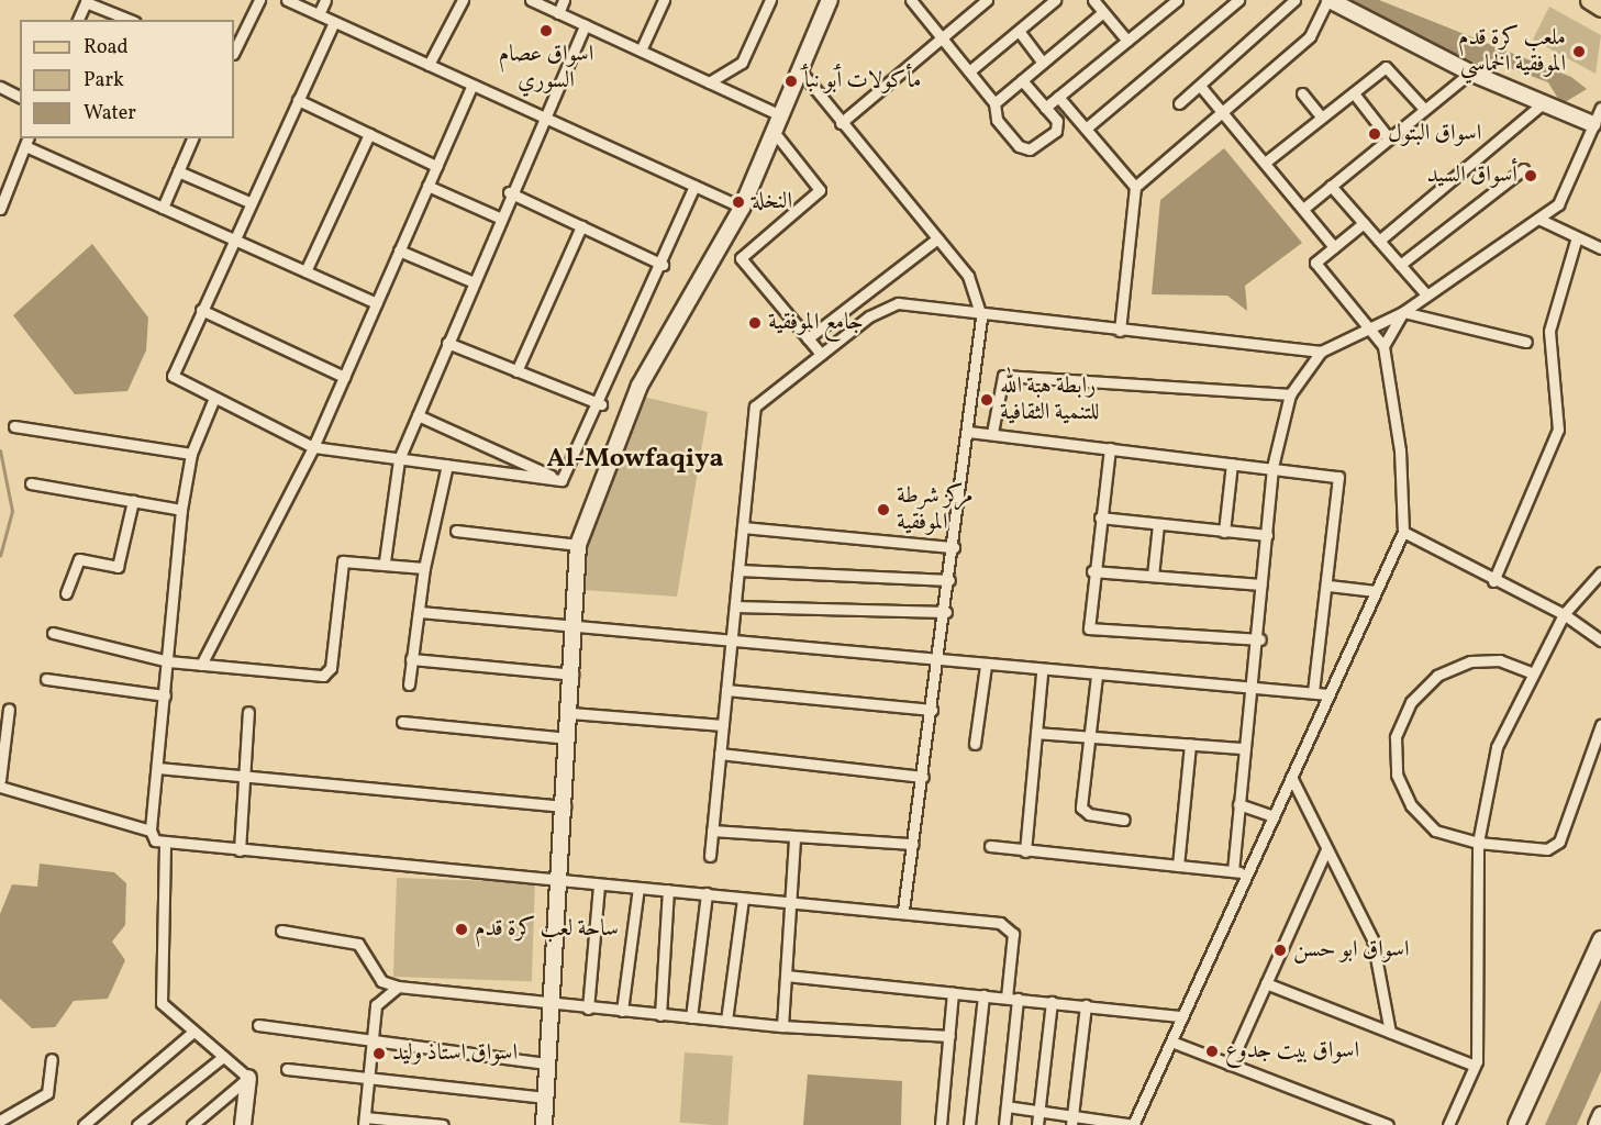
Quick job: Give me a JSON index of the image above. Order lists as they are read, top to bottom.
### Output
{
  "districts": ["Al-Mowfaqiya"],
  "places": [
    "اسواق عصام السوري",
    "ملعب كرة قدم الموفقية الخماسي",
    "مأكولات ٲبو نبٲ",
    "اسواق البتول",
    "أسواق السيد",
    "النخلة",
    "جامع الموفقية",
    "رابطة هبة الله للتنمية الثقافية",
    "مركز شرطة الموفقية",
    "ساحة لعب كرة قدم",
    "اسواق ابو حسن",
    "اسواق بيت جدوع",
    "اسواق استاذ وليد"
  ],
  "legend": ["Road", "Park", "Water"]
}
